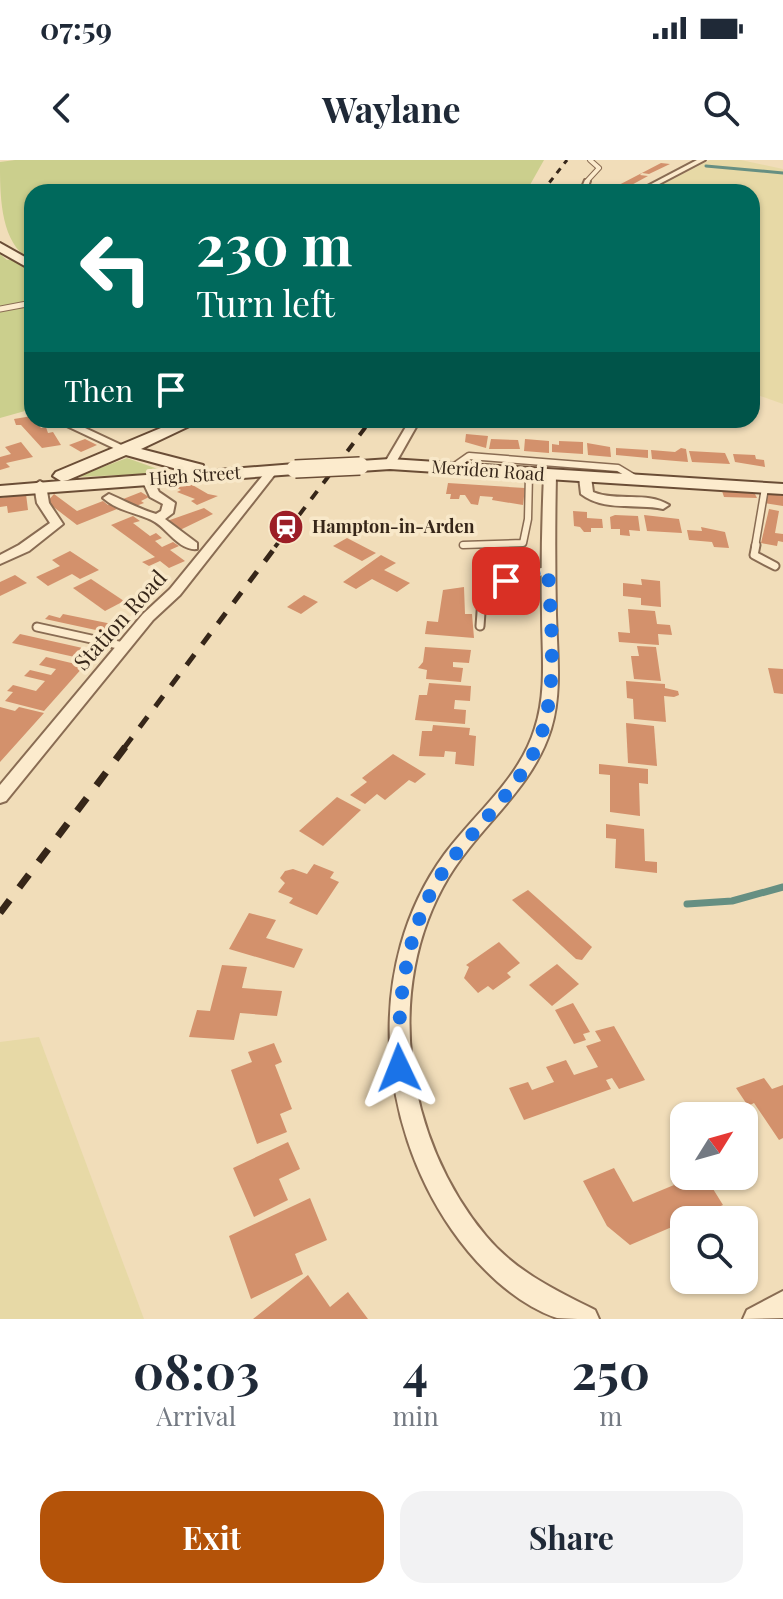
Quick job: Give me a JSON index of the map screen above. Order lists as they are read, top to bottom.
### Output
{
  "streets": {
    "main road": ["Meriden Road", "High Street"],
    "street": ["Station Road"]
  },
  "crossings": [
    ["Meriden Road", "High Street"],
    ["High Street", "Station Road"]
  ],
  "places": {
    "station": ["Hampton-in-Arden"]
  },
  "north": "top right",
  "page": {
    "status": "07:59",
    "header": "Waylane",
    "turn": ["230 m", "Turn left"],
    "then": "Then",
    "eta": [
      "08:03",
      "Arrival",
      "4",
      "min",
      "250",
      "m"
    ],
    "buttons": ["Exit", "Share"]
  }
}
